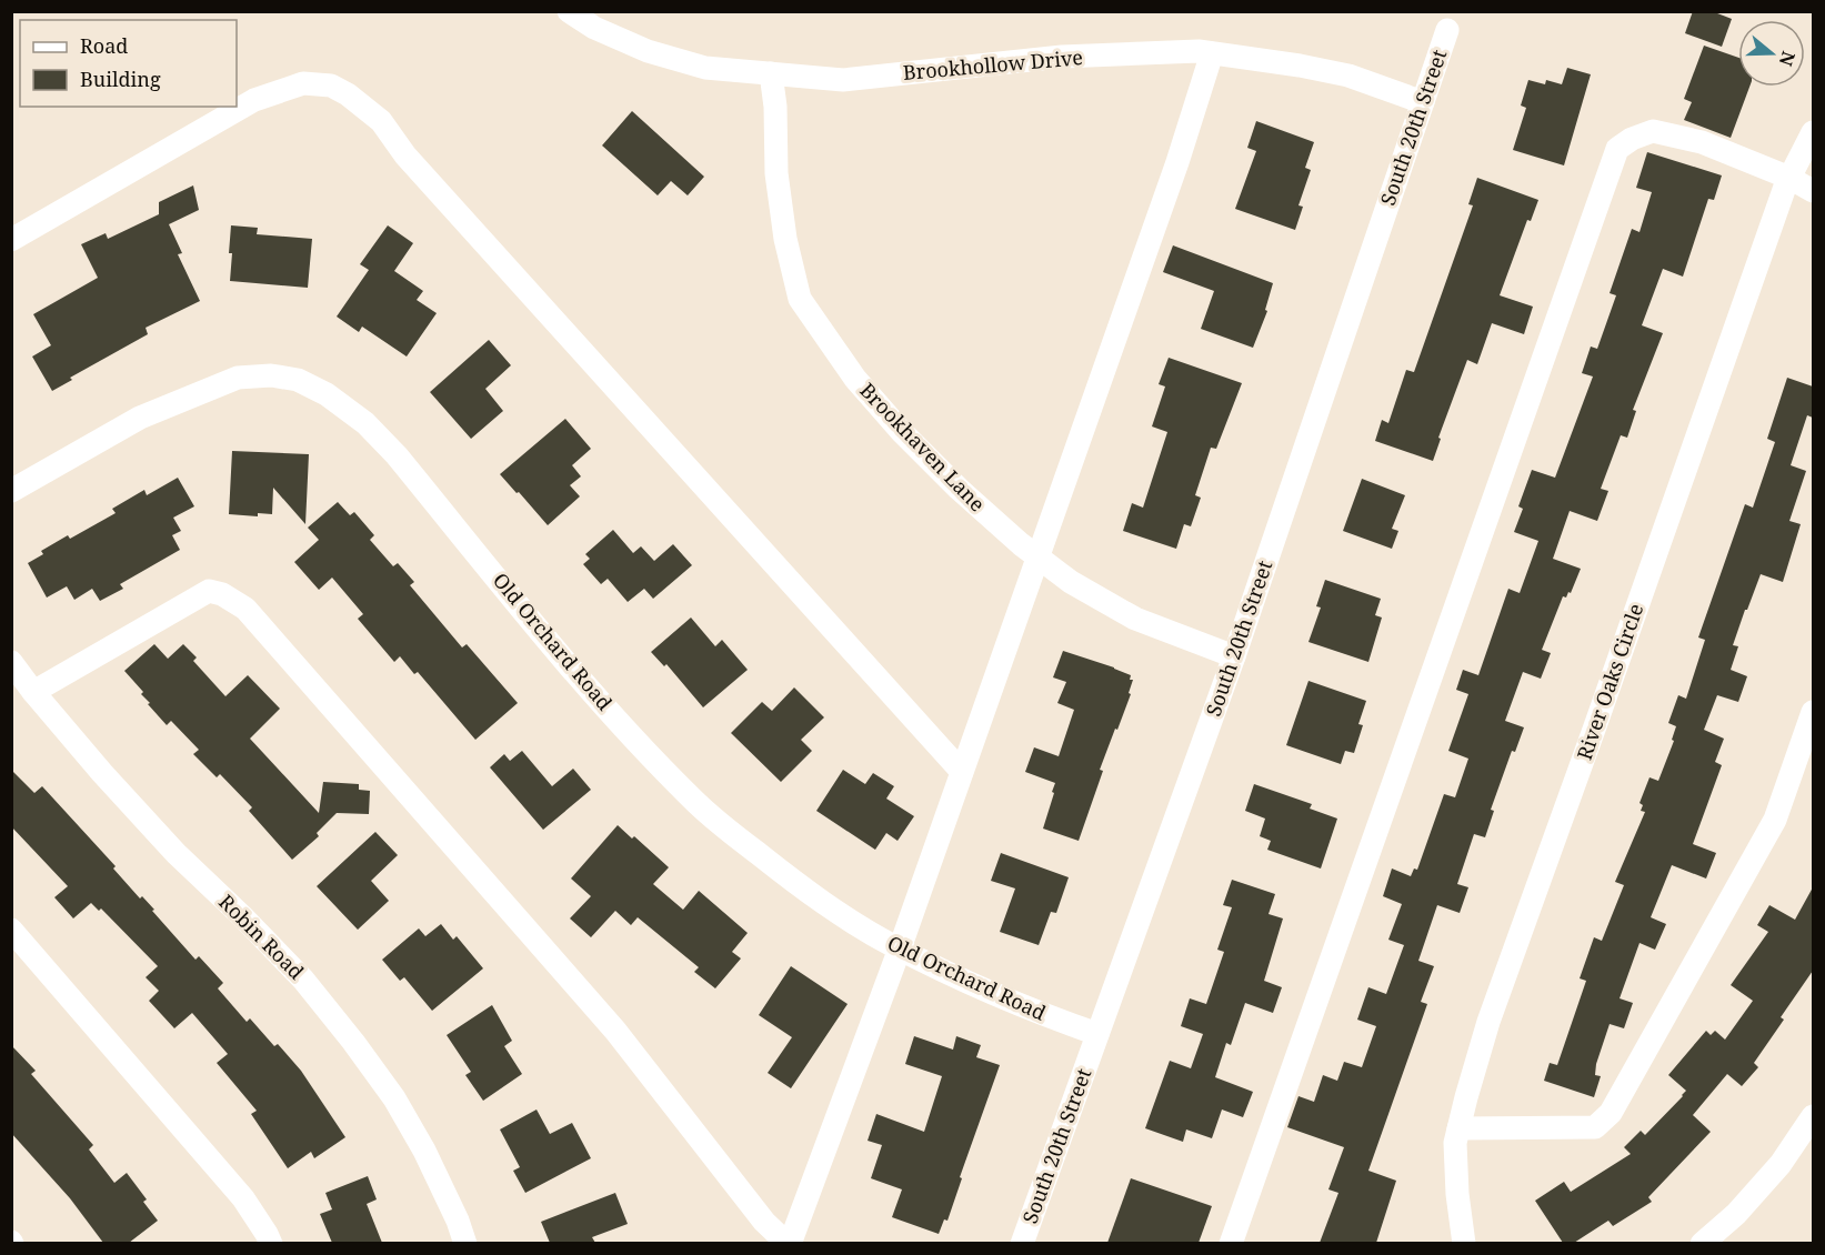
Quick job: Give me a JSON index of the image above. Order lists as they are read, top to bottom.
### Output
{
  "streets": {
    "street": [
      "Brookhollow Drive",
      "South 20th Street",
      "Brookhaven Lane",
      "Old Orchard Road",
      "River Oaks Circle",
      "Robin Road"
    ]
  },
  "crossings": [
    ["Brookhollow Drive", "South 20th Street"],
    ["Brookhollow Drive", "Brookhaven Lane"],
    ["South 20th Street", "Brookhaven Lane"],
    ["South 20th Street", "Old Orchard Road"]
  ],
  "legend": ["Road", "Building"],
  "north": "right"
}
